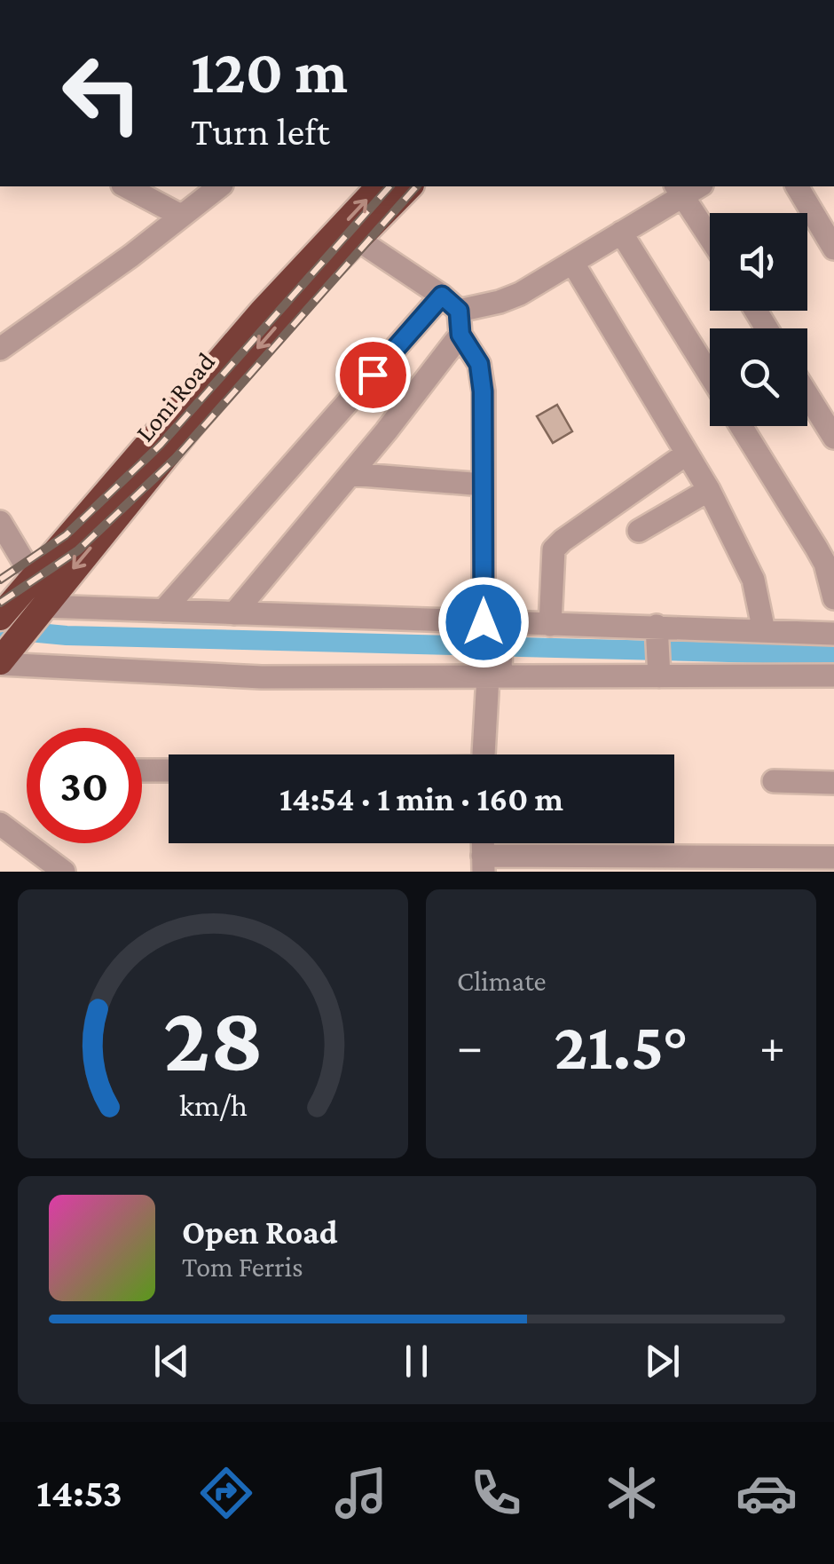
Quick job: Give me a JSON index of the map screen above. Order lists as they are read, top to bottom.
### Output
{
  "streets": {
    "highway": ["Loni Road"]
  },
  "page": {
    "turn": ["120 m", "Turn left"],
    "limit": "30",
    "trip": "14:54 · 1 min · 160 m",
    "tile": "Climate",
    "heat": ["−", "21.5°", "+"],
    "song": ["Open Road", "Tom Ferris"],
    "tabs": "14:53",
    "gauge": ["28", "km/h"]
  }
}
